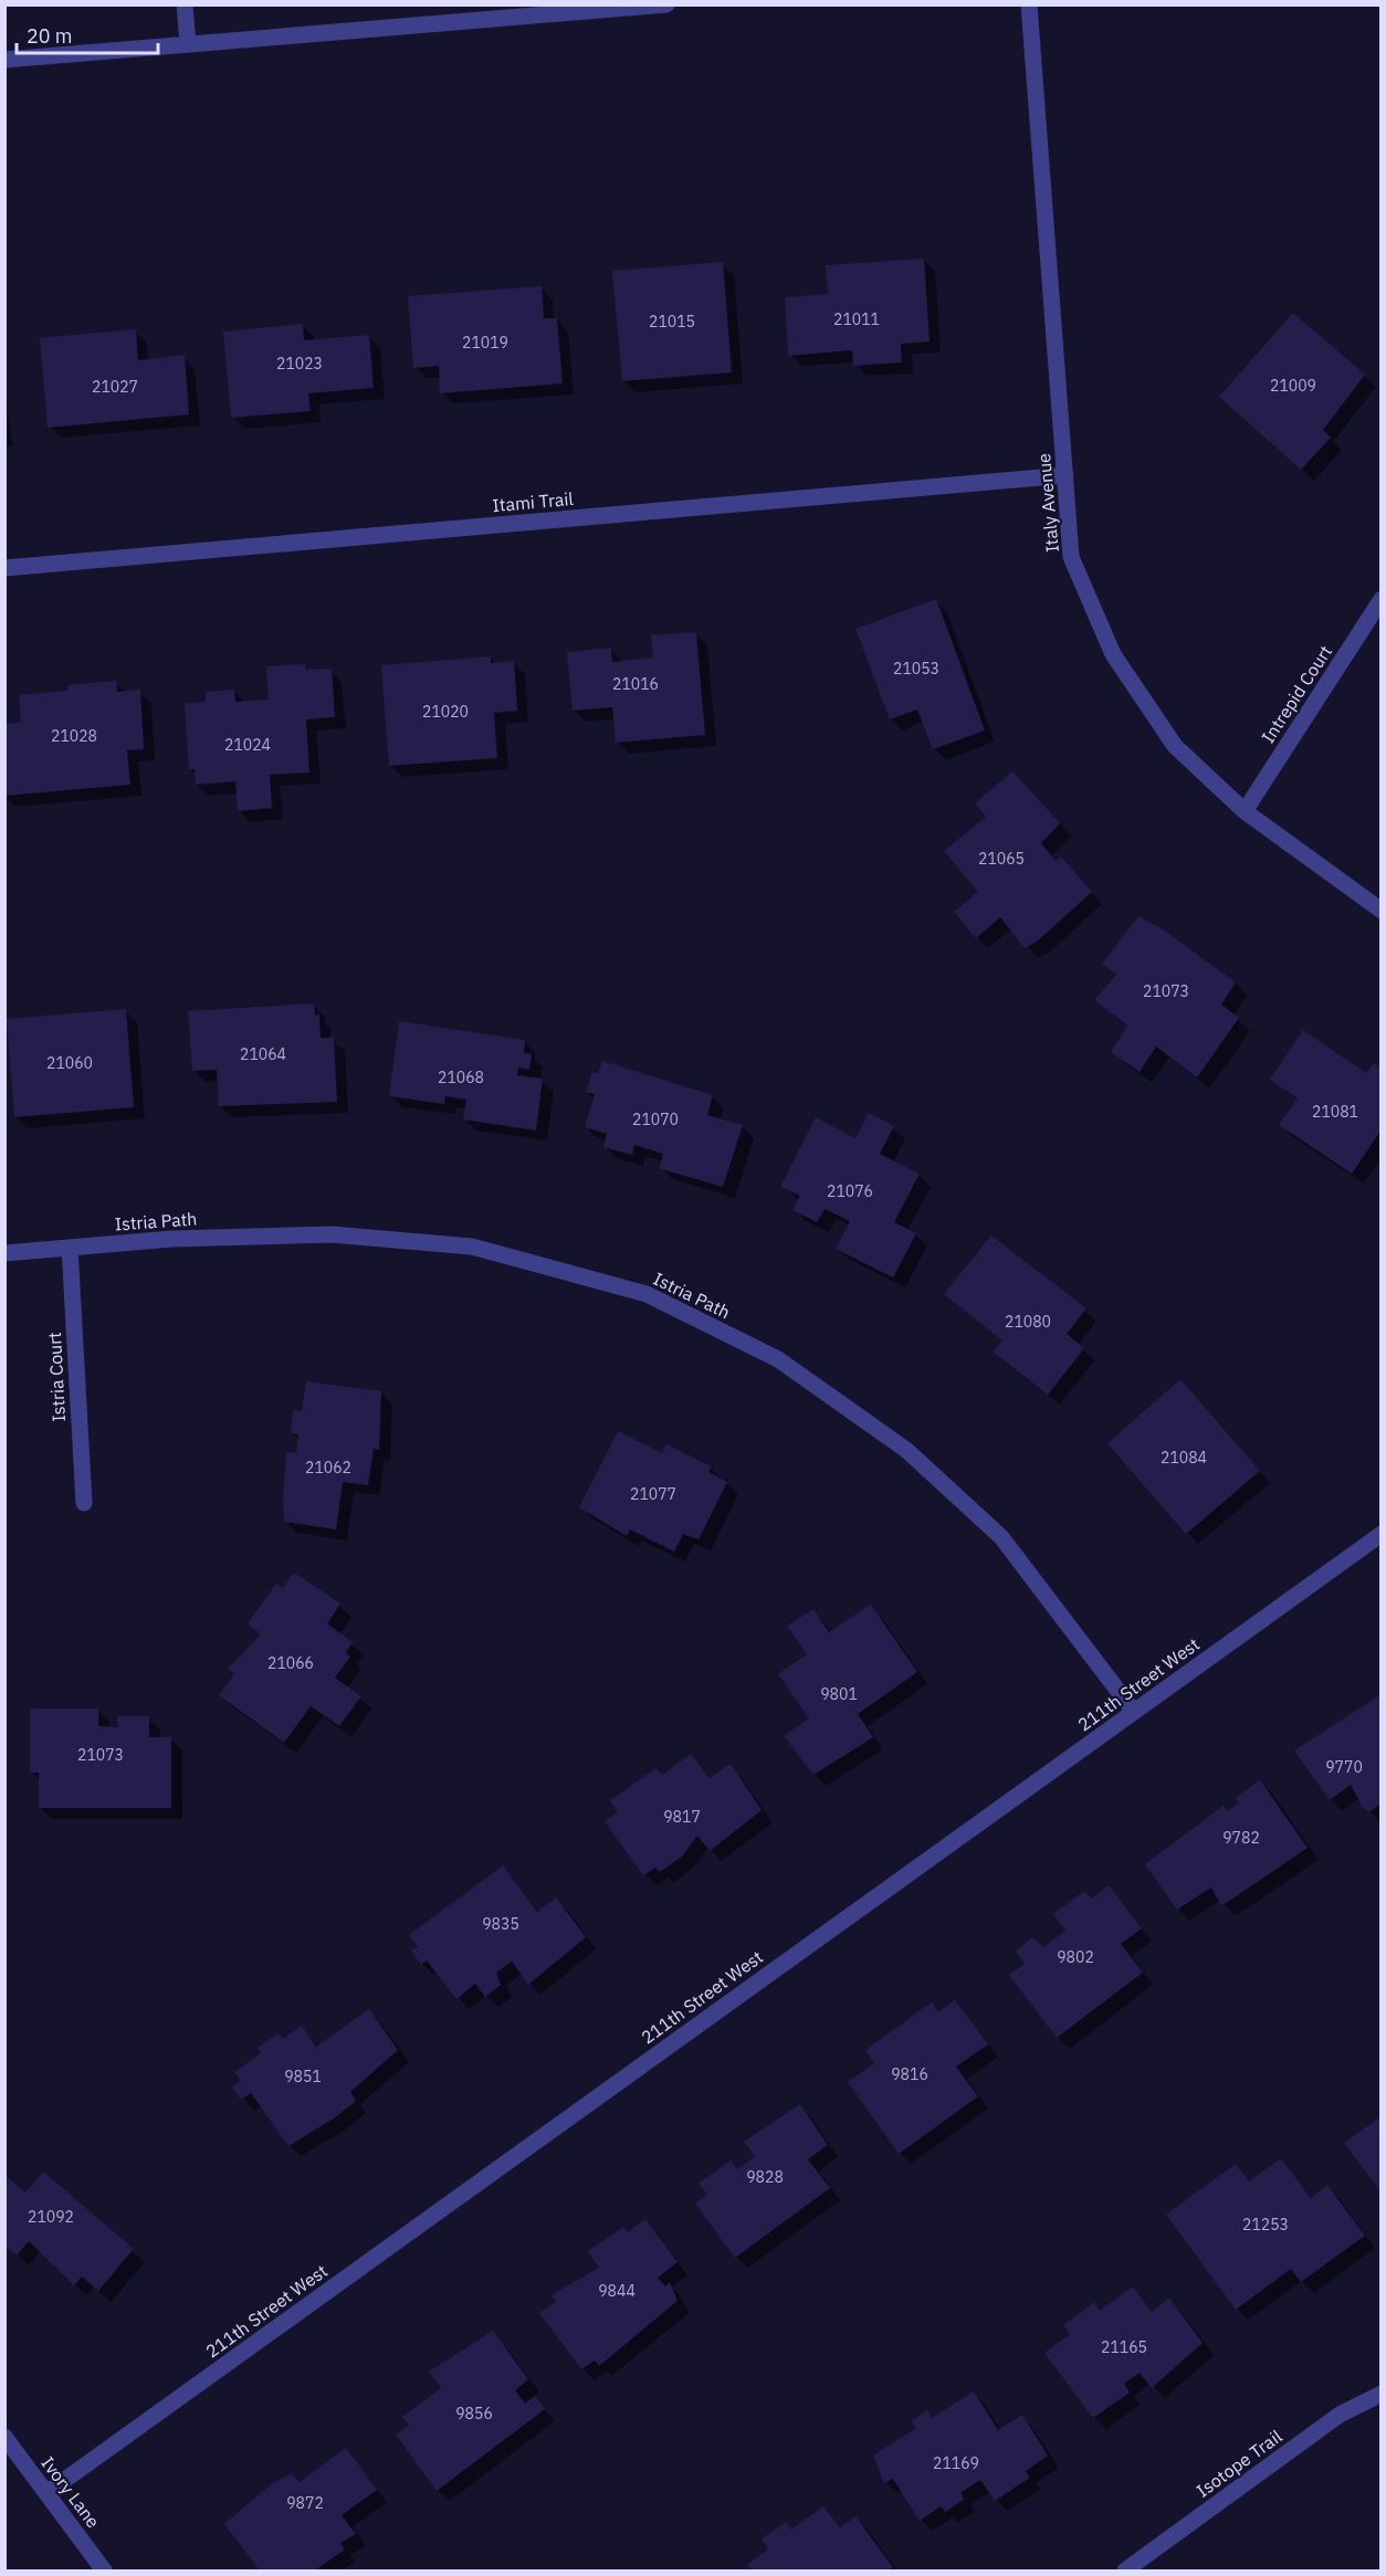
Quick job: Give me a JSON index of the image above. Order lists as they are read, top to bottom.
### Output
{
  "streets": {
    "street": [
      "Itami Trail",
      "Italy Avenue",
      "Intrepid Court",
      "Istria Path",
      "Istria Court",
      "211th Street West",
      "Isotope Trail",
      "Ivory Lane"
    ]
  },
  "crossings": [
    ["Itami Trail", "Italy Avenue"],
    ["Italy Avenue", "Intrepid Court"],
    ["Istria Path", "Istria Court"],
    ["Istria Path", "211th Street West"],
    ["211th Street West", "Ivory Lane"]
  ],
  "house_numbers": [
    "21011",
    "21015",
    "21019",
    "21023",
    "21009",
    "21027",
    "21053",
    "21016",
    "21020",
    "21028",
    "21024",
    "21065",
    "21073",
    "21064",
    "21060",
    "21068",
    "21081",
    "21070",
    "21076",
    "21080",
    "21084",
    "21062",
    "21077",
    "21066",
    "9801",
    "21073",
    "9770",
    "9817",
    "9782",
    "9835",
    "9802",
    "9816",
    "9851",
    "9828",
    "21092",
    "21253",
    "9844",
    "21165",
    "9856",
    "21169",
    "9872"
  ],
  "scale_bar": "20 m"
}
